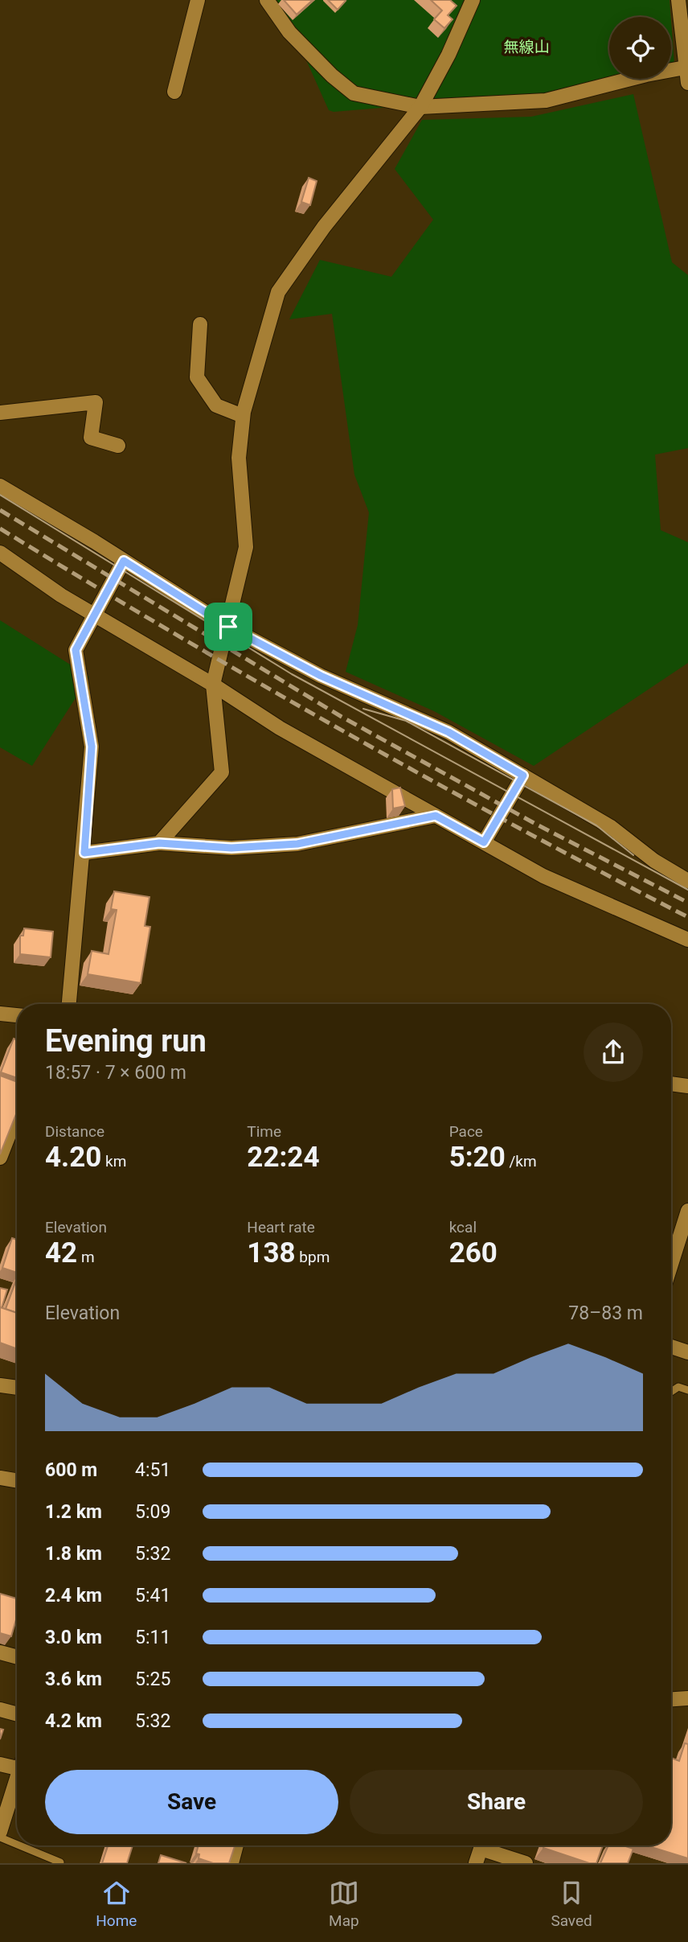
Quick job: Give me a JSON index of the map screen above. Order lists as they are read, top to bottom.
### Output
{
  "parks": ["無線山"],
  "page": {
    "heading": ["Evening run", "18:57 · 7 × 600 m"],
    "stats": [
      ["Distance", "4.20 km"],
      ["Time", "22:24"],
      ["Pace", "5:20 /km"],
      ["Elevation", "42 m"],
      ["Heart rate", "138 bpm"],
      ["kcal", "260"]
    ],
    "chart": ["Elevation", "78–83 m"],
    "list": [
      {
        "name": "600 m",
        "note": "4:51"
      },
      {
        "name": "1.2 km",
        "note": "5:09"
      },
      {
        "name": "1.8 km",
        "note": "5:32"
      },
      {
        "name": "2.4 km",
        "note": "5:41"
      },
      {
        "name": "3.0 km",
        "note": "5:11"
      },
      {
        "name": "3.6 km",
        "note": "5:25"
      },
      {
        "name": "4.2 km",
        "note": "5:32"
      }
    ],
    "buttons": ["Save", "Share"],
    "tabs": ["Home", "Map", "Saved"]
  }
}
